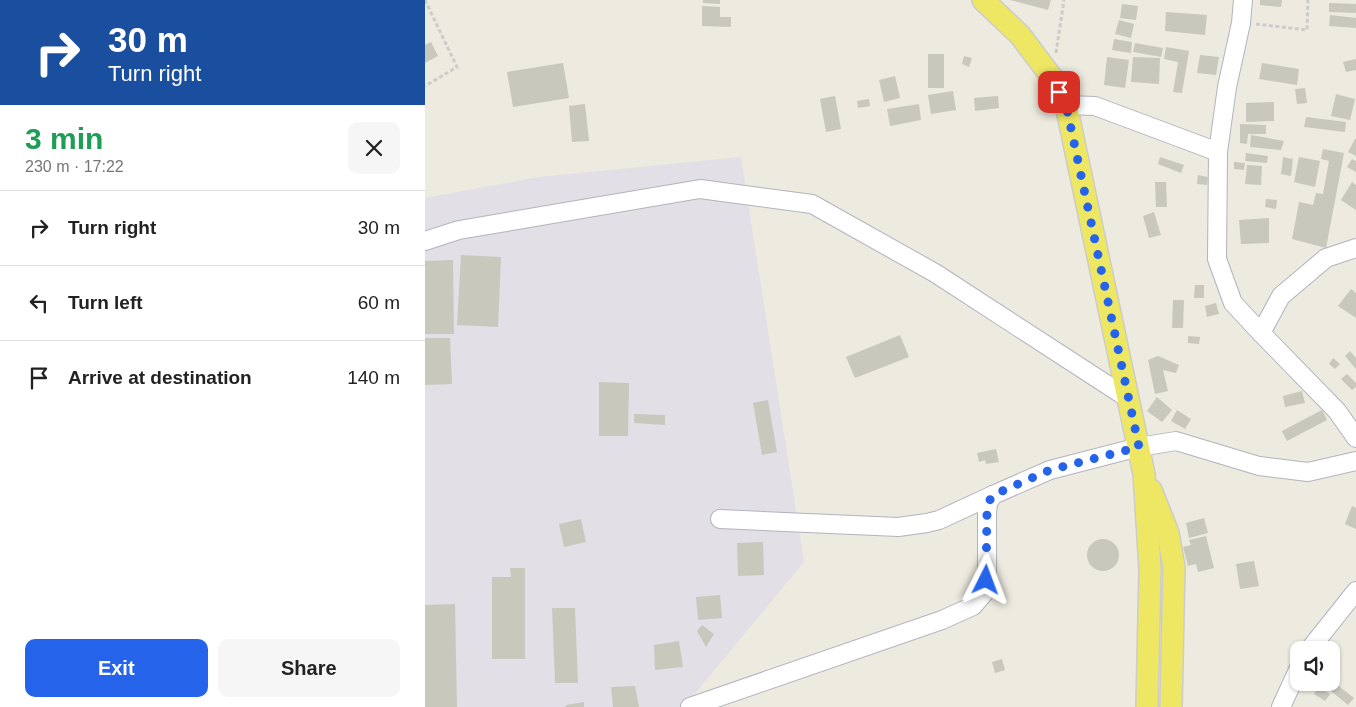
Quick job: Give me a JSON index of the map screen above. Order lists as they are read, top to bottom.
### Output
{
  "page": {
    "turn": ["30 m", "Turn right"],
    "heading": ["3 min", "230 m · 17:22"],
    "list": [
      {
        "name": "Turn right",
        "value": "30 m"
      },
      {
        "name": "Turn left",
        "value": "60 m"
      },
      {
        "name": "Arrive at destination",
        "value": "140 m"
      }
    ],
    "buttons": ["Exit", "Share"]
  }
}
